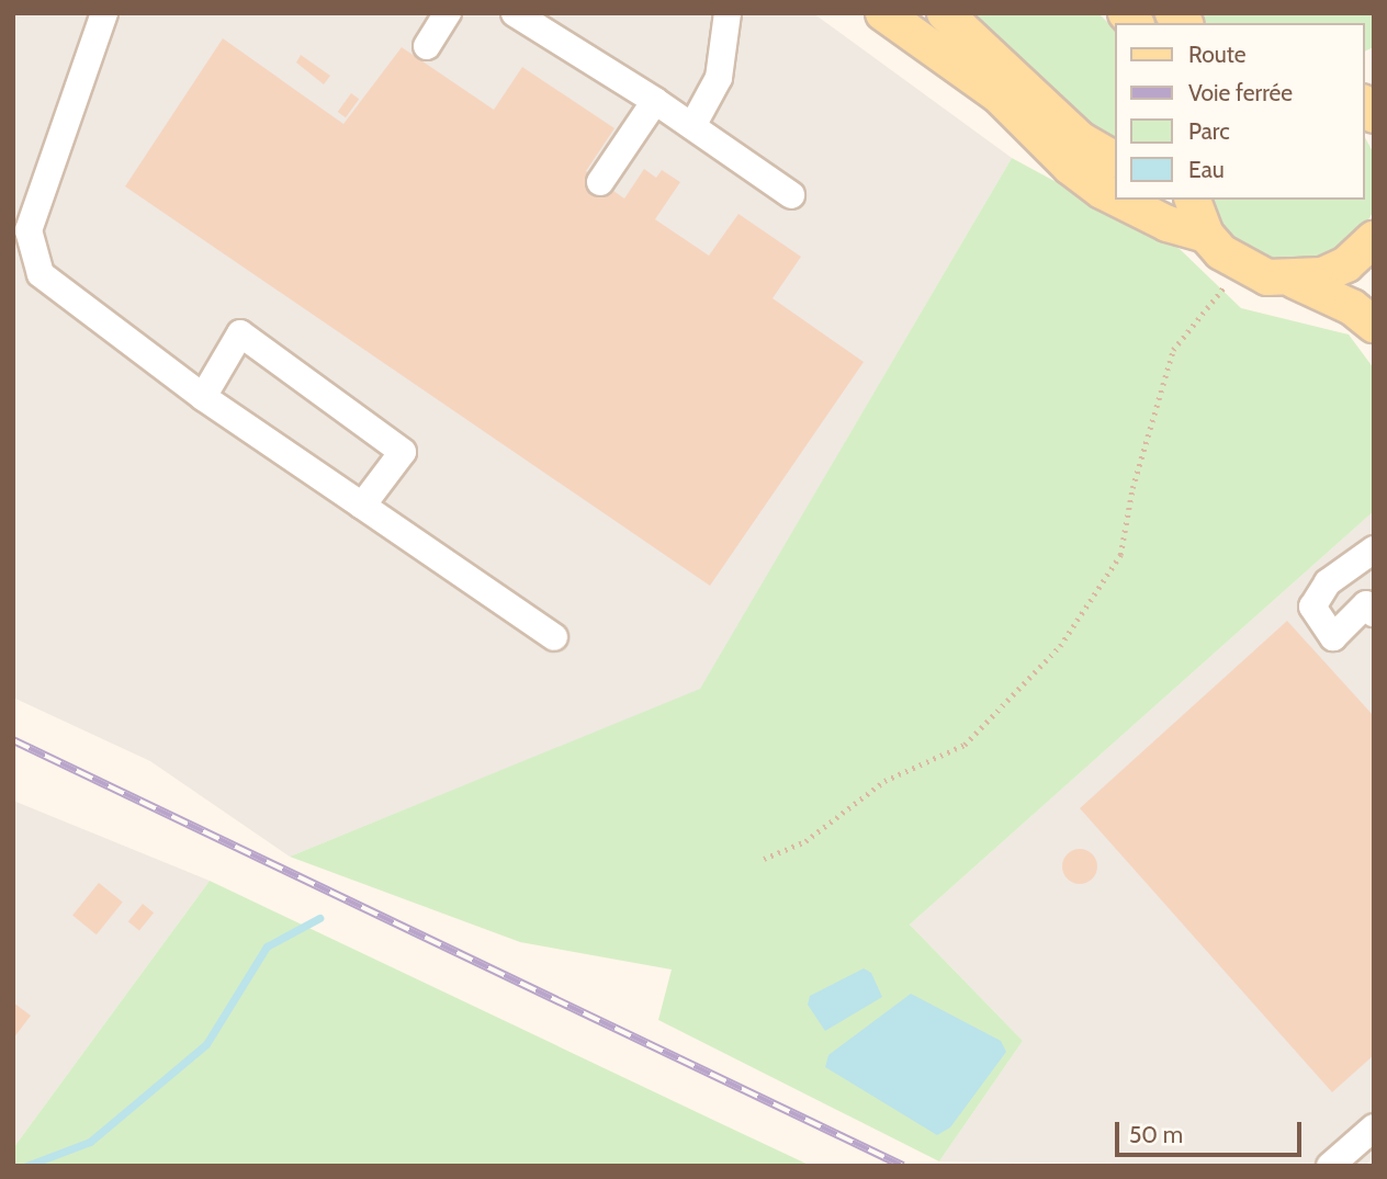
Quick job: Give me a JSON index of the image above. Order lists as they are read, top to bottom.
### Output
{
  "legend": [
    "Route",
    "Voie ferrée",
    "Parc",
    "Eau"
  ],
  "scale_bar": "50 m"
}
